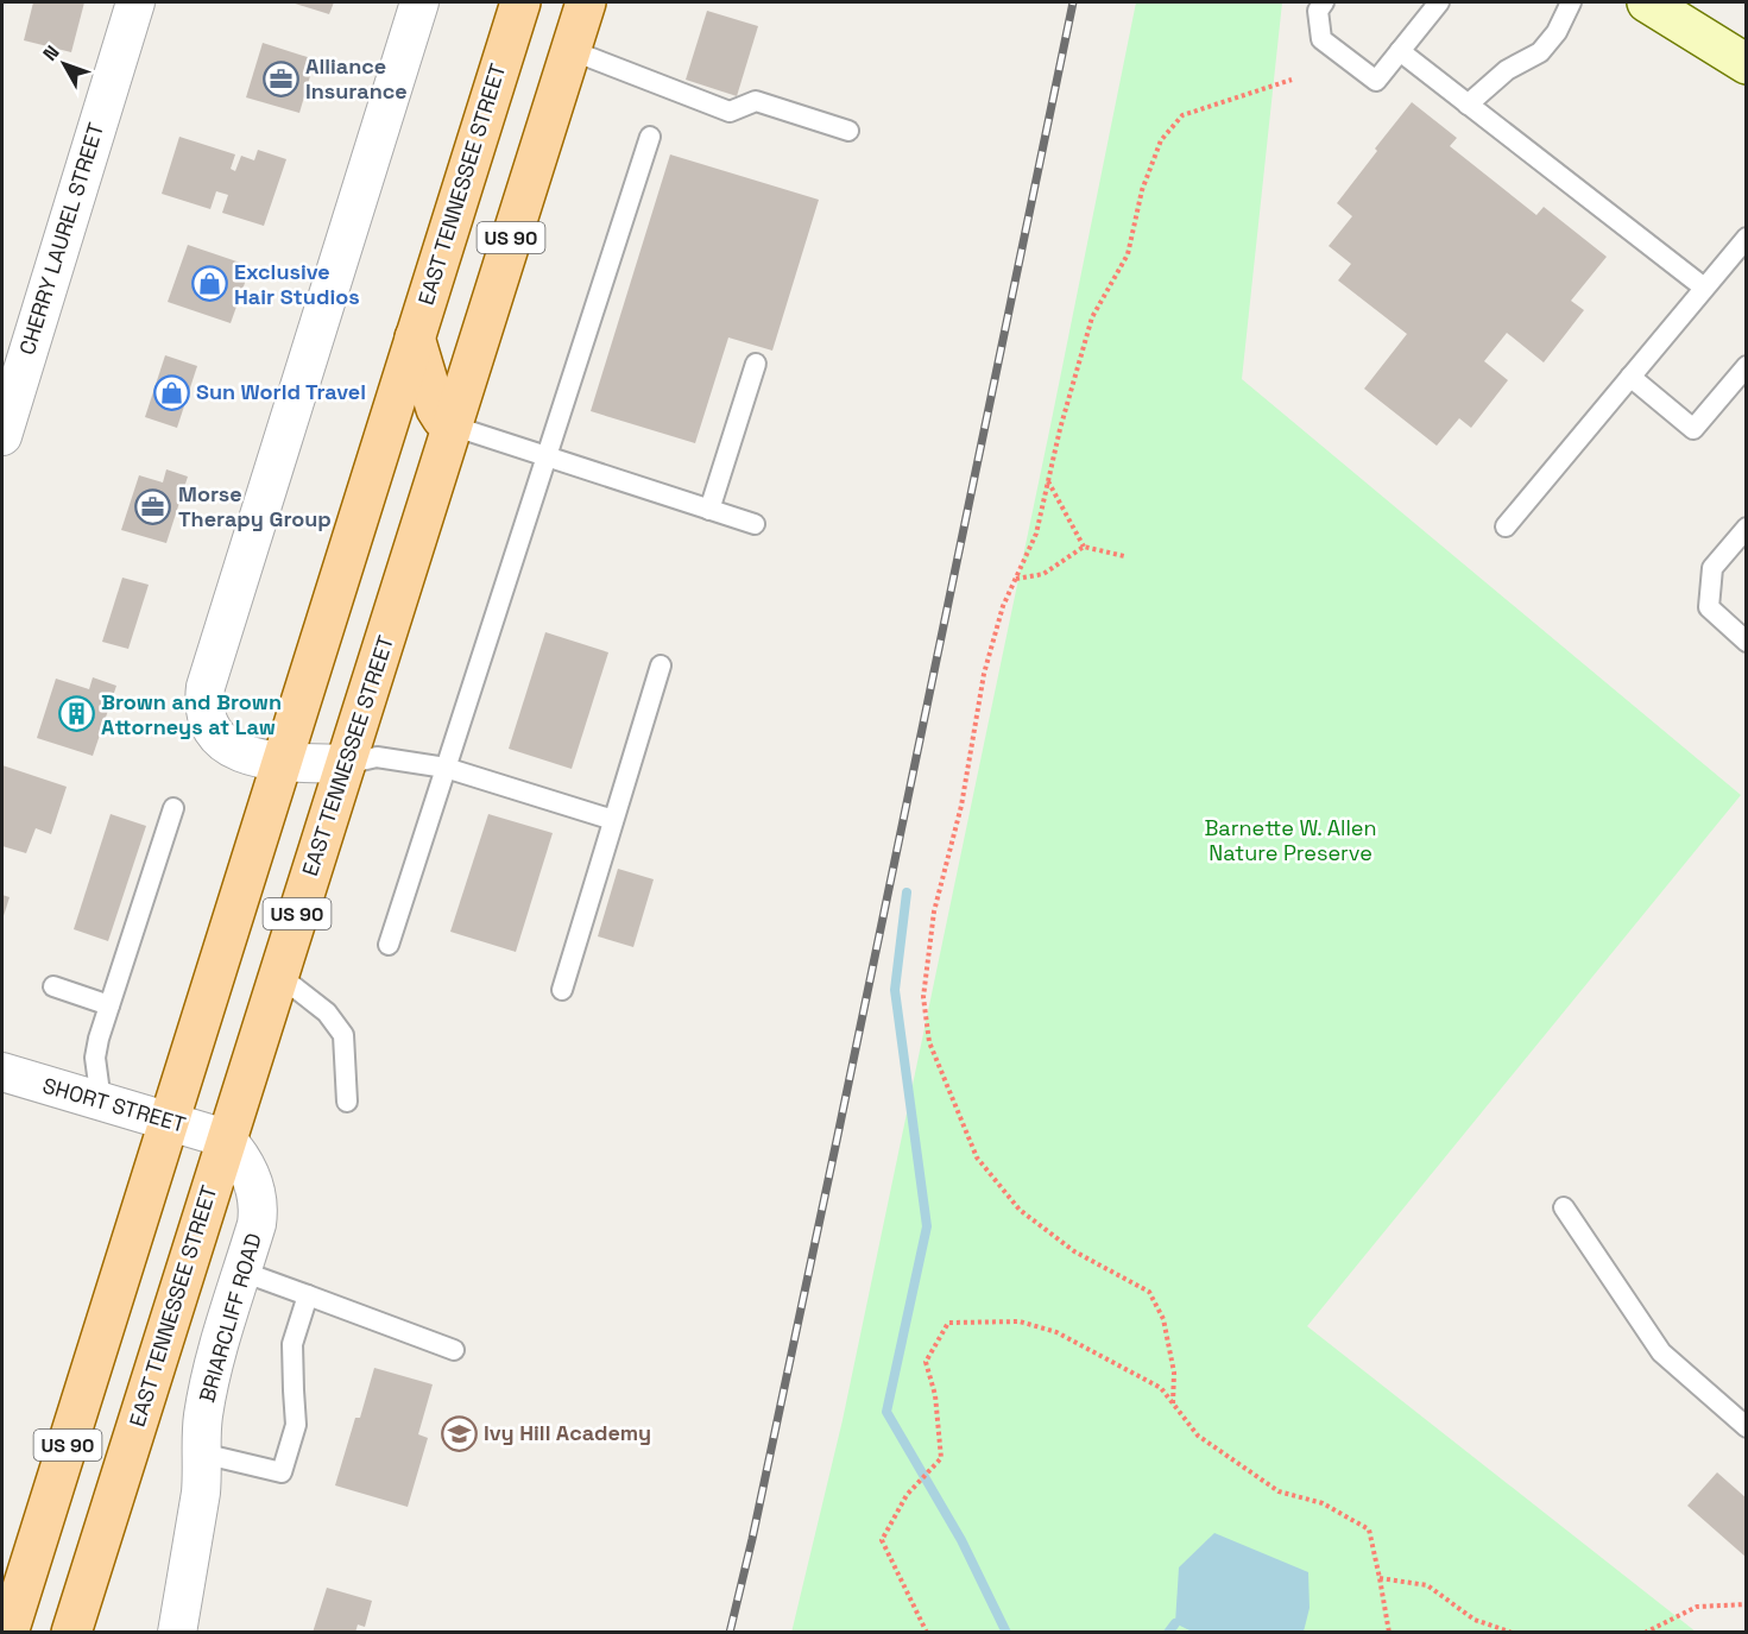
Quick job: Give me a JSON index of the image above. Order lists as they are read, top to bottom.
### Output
{
  "streets": {
    "main road": ["EAST TENNESSEE STREET", "US 90"],
    "street": ["CHERRY LAUREL STREET", "SHORT STREET", "BRIARCLIFF ROAD"]
  },
  "crossings": [
    ["EAST TENNESSEE STREET", "SHORT STREET"],
    ["EAST TENNESSEE STREET", "BRIARCLIFF ROAD"],
    ["SHORT STREET", "BRIARCLIFF ROAD"]
  ],
  "parks": ["Barnette W. Allen Nature Preserve"],
  "places": {
    "office": ["Alliance Insurance", "Morse Therapy Group"],
    "shop": ["Exclusive Hair Studios", "Sun World Travel"],
    "building": ["Brown and Brown Attorneys at Law"],
    "school or university": ["Ivy Hill Academy"]
  },
  "north": "top left"
}
